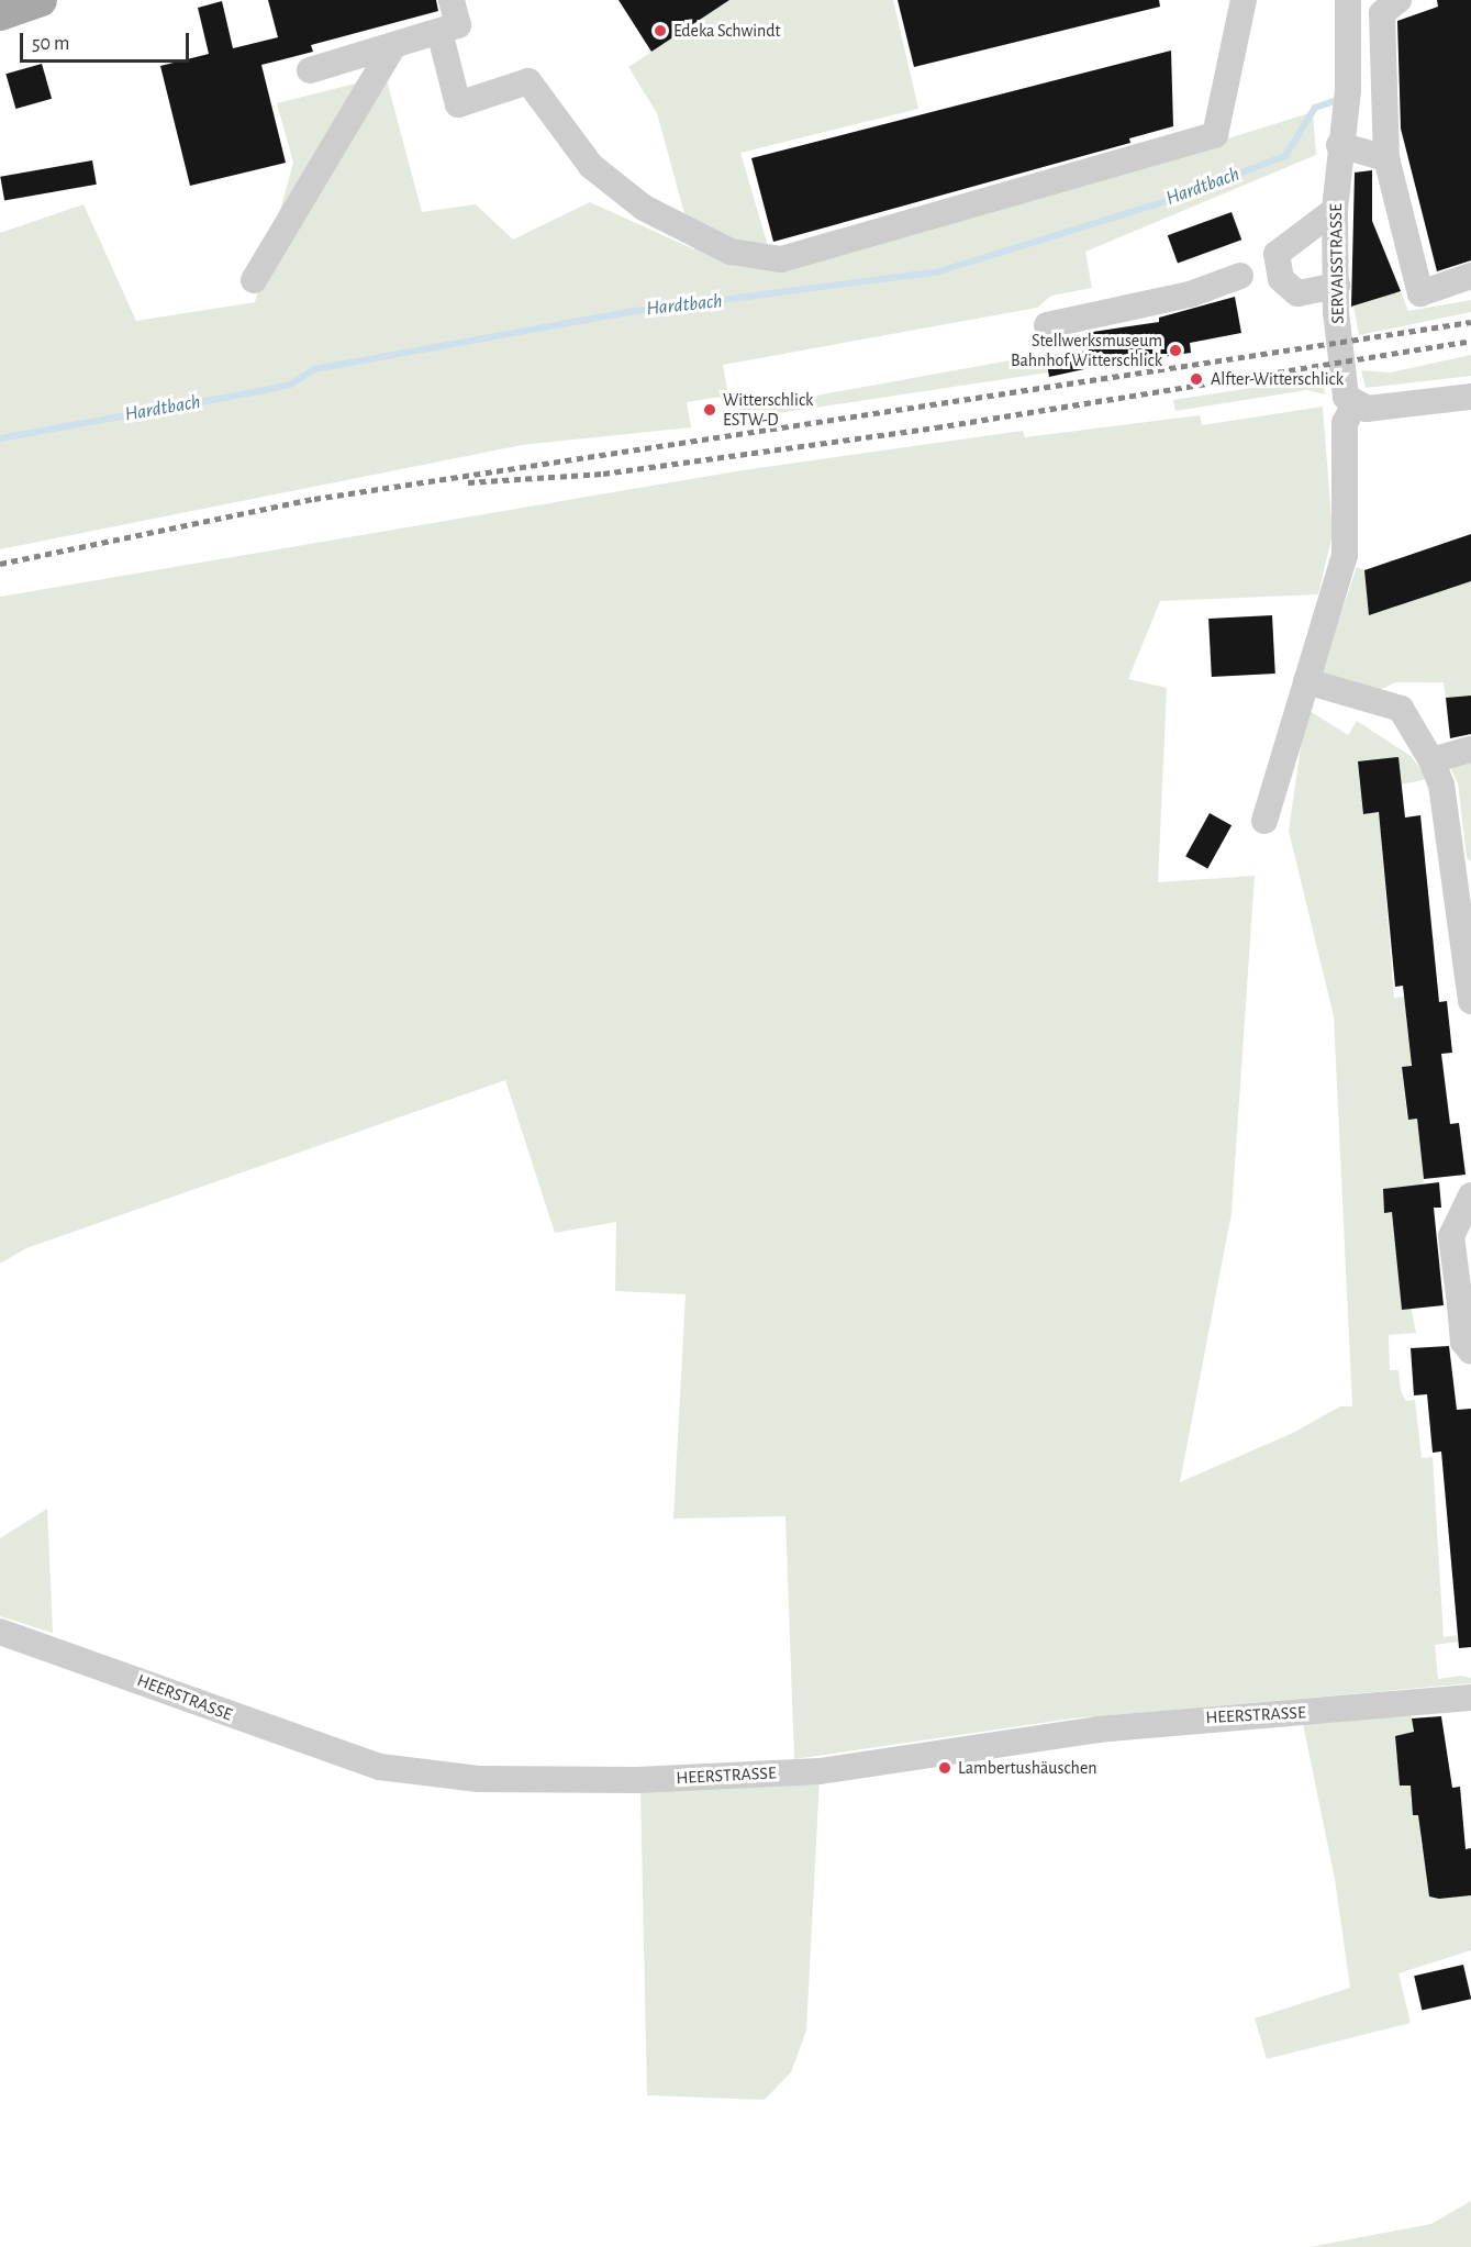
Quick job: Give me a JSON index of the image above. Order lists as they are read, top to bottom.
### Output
{
  "streets": {
    "street": ["SERVAISSTRASSE", "HEERSTRASSE"]
  },
  "water": ["Hardtbach"],
  "places": [
    "Edeka Schwindt",
    "Stellwerksmuseum Bahnhof Witterschlick",
    "Alfter-Witterschlick",
    "Witterschlick ESTW-D",
    "Lambertushäuschen"
  ],
  "scale_bar": "50 m"
}
